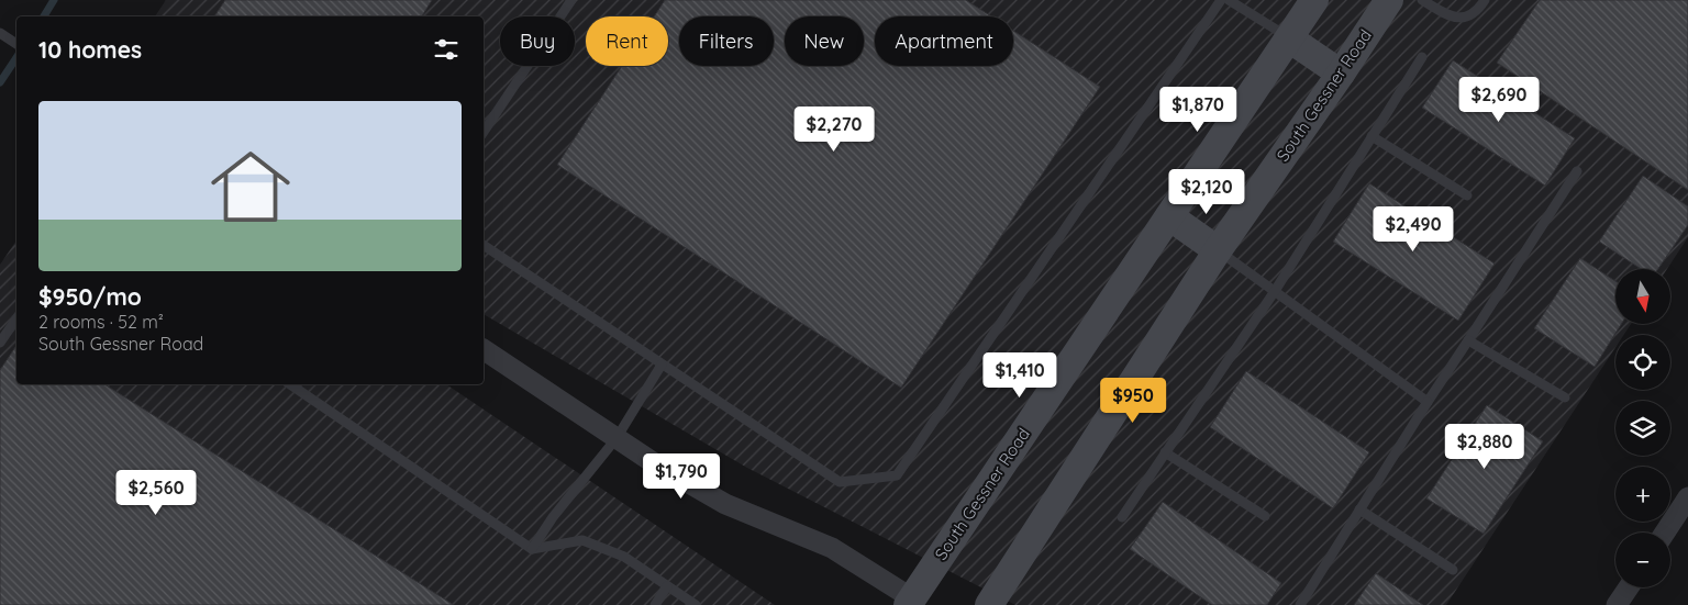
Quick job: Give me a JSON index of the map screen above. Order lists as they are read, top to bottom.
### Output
{
  "streets": {
    "main road": ["South Gessner Road"]
  },
  "north": "bottom",
  "page": {
    "chip": [
      "Buy",
      "Rent",
      "Filters",
      "New",
      "Apartment"
    ],
    "heading": "10 homes",
    "price": [
      "$2,690",
      "$1,870",
      "$2,270",
      "$2,120",
      "$2,490",
      "$1,410",
      "$950",
      "$2,880",
      "$1,790",
      "$2,560"
    ],
    "list": [
      {
        "name": "$950/mo",
        "note": "2 rooms · 52 m² · South Gessner Road"
      }
    ],
    "map_buttons": ["+", "−"]
  }
}
